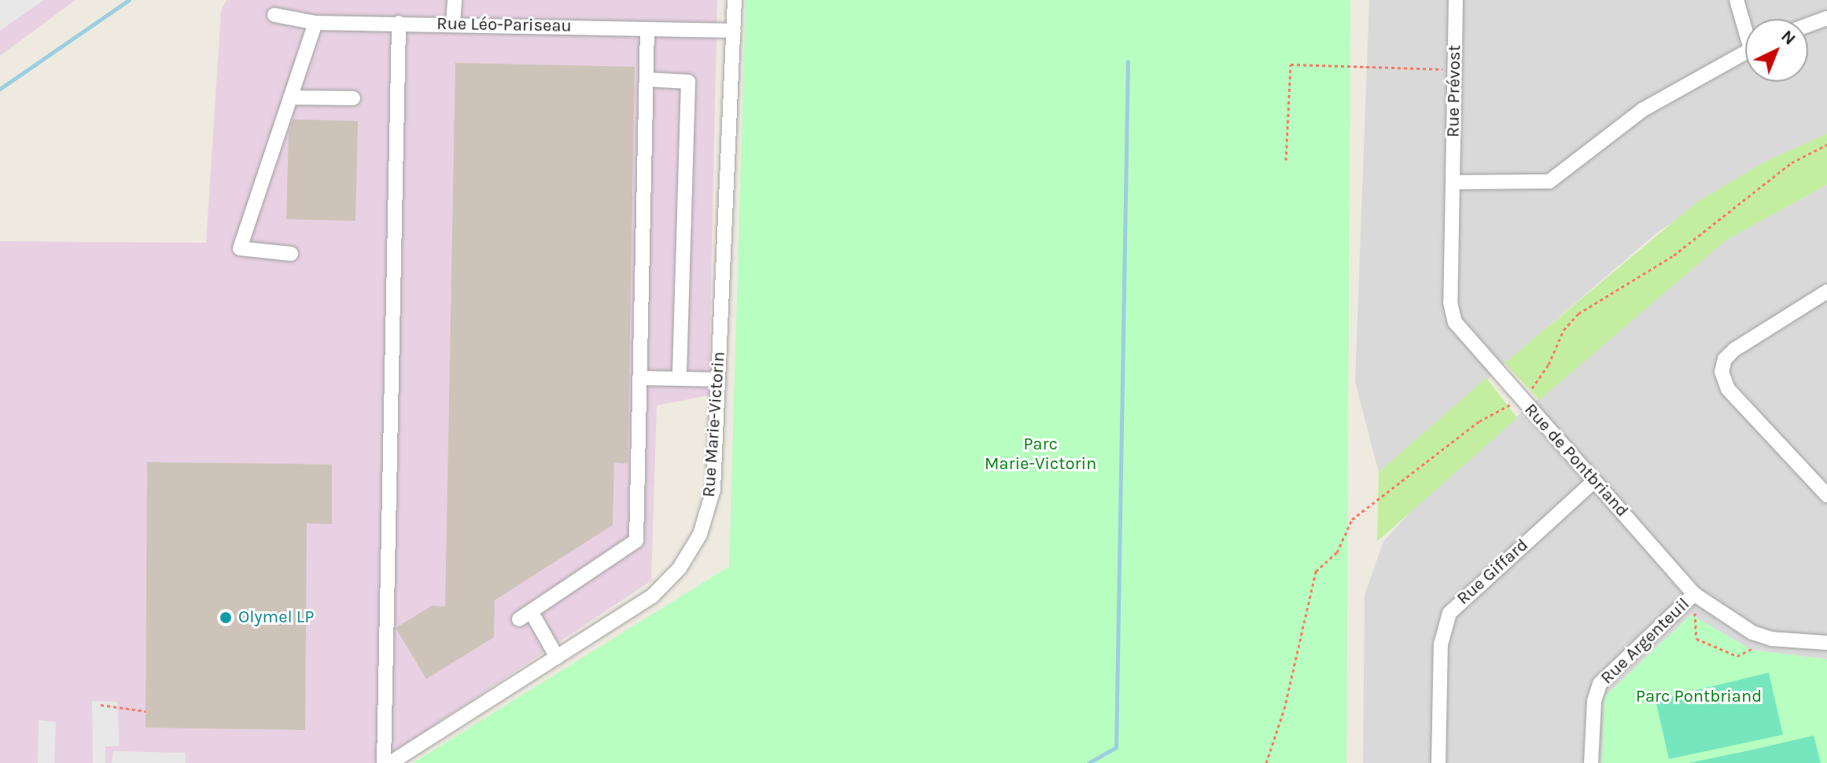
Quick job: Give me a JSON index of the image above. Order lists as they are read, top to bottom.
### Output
{
  "streets": {
    "street": [
      "Rue Léo-Pariseau",
      "Rue Prévost",
      "Rue Marie-Victorin",
      "Rue de Pontbriand",
      "Rue Giffard",
      "Rue Argenteuil"
    ]
  },
  "crossings": [
    ["Rue Léo-Pariseau", "Rue Marie-Victorin"],
    ["Rue Prévost", "Rue de Pontbriand"],
    ["Rue de Pontbriand", "Rue Giffard"],
    ["Rue de Pontbriand", "Rue Argenteuil"]
  ],
  "parks": ["Parc Marie-Victorin", "Parc Pontbriand"],
  "places": ["Olymel LP"],
  "north": "top right"
}
